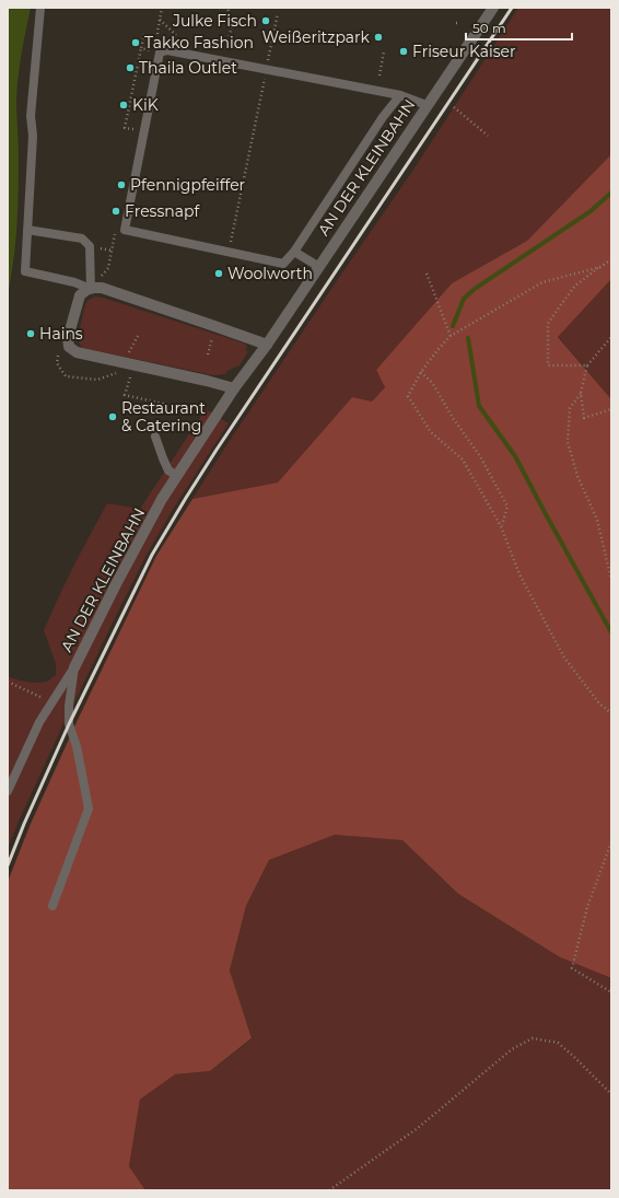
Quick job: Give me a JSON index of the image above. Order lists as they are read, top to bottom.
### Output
{
  "streets": {
    "street": ["AN DER KLEINBAHN"]
  },
  "places": [
    "Julke Fisch",
    "Weißeritzpark",
    "Takko Fashion",
    "Friseur Kaiser",
    "Thaila Outlet",
    "KiK",
    "Pfennigpfeiffer",
    "Fressnapf",
    "Woolworth",
    "Hains",
    "Restaurant & Catering"
  ],
  "scale_bar": "50 m"
}
